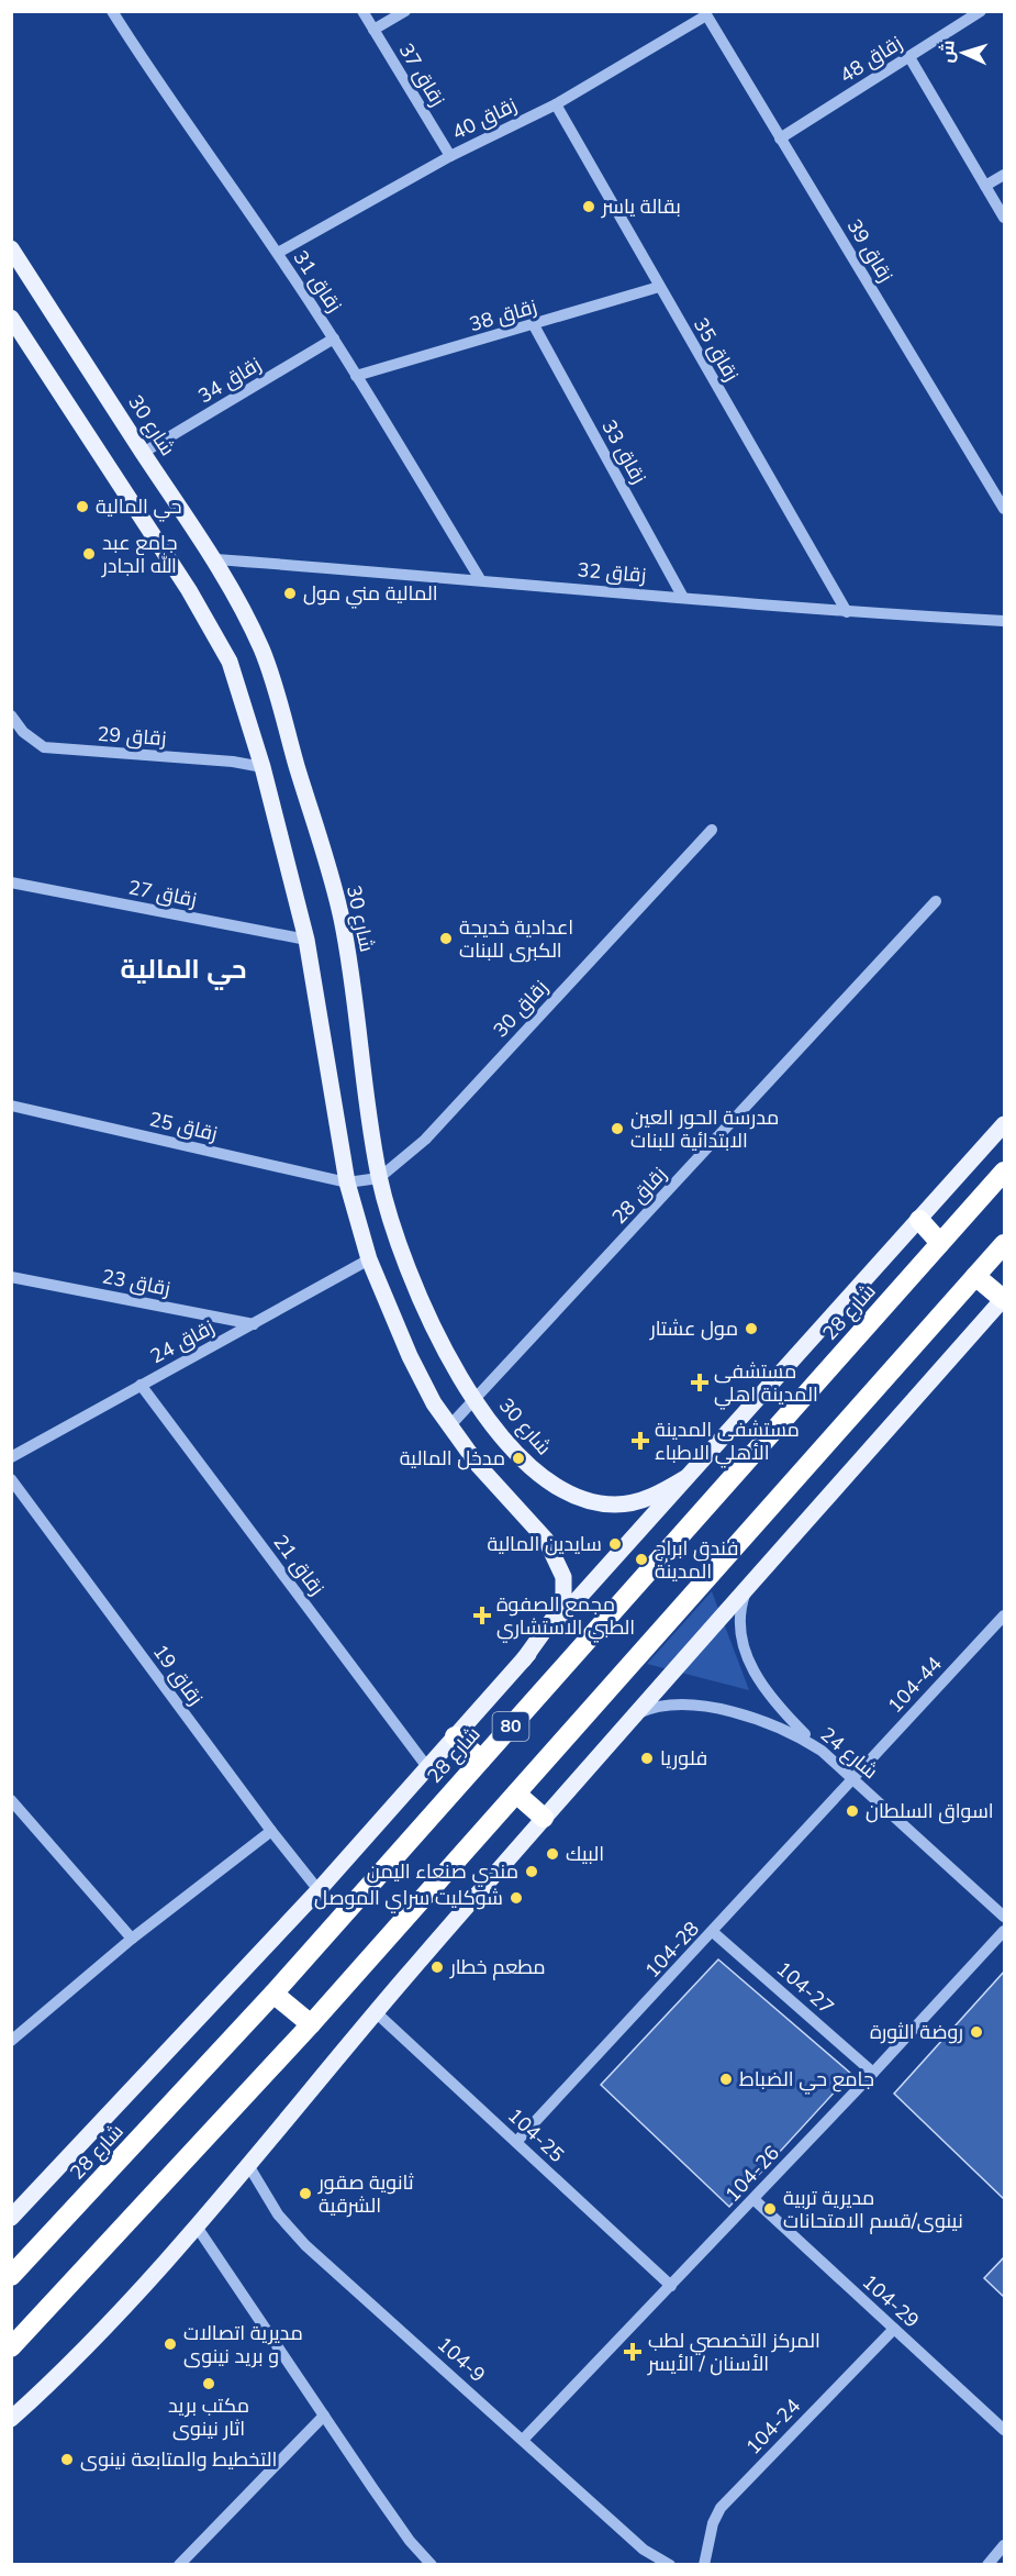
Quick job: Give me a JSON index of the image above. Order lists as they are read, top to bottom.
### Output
{
  "streets": {
    "highway": ["شارع 28", "80"],
    "main road": ["شارع 30"],
    "street": [
      "زقاق 48",
      "زقاق 37",
      "زقاق 40",
      "زقاق 39",
      "زقاق 31",
      "زقاق 38",
      "زقاق 35",
      "زقاق 34",
      "زقاق 33",
      "زقاق 32",
      "زقاق 29",
      "زقاق 27",
      "زقاق 30",
      "زقاق 25",
      "زقاق 28",
      "زقاق 23",
      "زقاق 24",
      "زقاق 21",
      "زقاق 19",
      "104-44",
      "شارع 24",
      "104-28",
      "104-27",
      "104-25",
      "104-26",
      "104-29",
      "104-9",
      "104-24"
    ]
  },
  "crossings": [
    ["زقاق 48", "زقاق 39"],
    ["زقاق 37", "زقاق 40"],
    ["زقاق 40", "زقاق 39"],
    ["زقاق 40", "زقاق 31"],
    ["زقاق 40", "زقاق 35"],
    ["زقاق 31", "زقاق 38"],
    ["زقاق 31", "زقاق 34"],
    ["زقاق 31", "زقاق 32"],
    ["زقاق 38", "زقاق 35"],
    ["زقاق 38", "زقاق 33"],
    ["زقاق 35", "زقاق 32"],
    ["زقاق 34", "شارع 30"],
    ["شارع 30", "زقاق 32"],
    ["شارع 30", "زقاق 30"],
    ["شارع 30", "زقاق 28"],
    ["زقاق 33", "زقاق 32"],
    ["زقاق 23", "زقاق 24"],
    ["زقاق 24", "زقاق 21"],
    ["104-44", "شارع 24"],
    ["104-44", "104-28"],
    ["شارع 24", "104-28"],
    ["104-28", "104-27"],
    ["104-28", "104-25"],
    ["104-27", "104-26"],
    ["104-25", "104-26"],
    ["104-26", "104-29"],
    ["104-26", "104-9"],
    ["104-29", "104-24"]
  ],
  "districts": ["حي المالية"],
  "places": {
    "other": [
      "بقالة ياسر",
      "حي المالية",
      "جامع عبد الله الجادر",
      "المالية مني مول",
      "اعدادية خديجة الكبرى للبنات",
      "مدرسة الحور العين الابتدائية للبنات",
      "مول عشتار",
      "مدخل المالية",
      "سايدين المالية",
      "فندق ابراج المدينة",
      "فلوريا",
      "اسواق السلطان",
      "البيك",
      "مندي صنعاء اليمن",
      "شوكليت سراي الموصل",
      "مطعم خطار",
      "روضة الثورة",
      "جامع حي الضباط",
      "ثانوية صقور الشرقية",
      "مديرية تربية نينوى/قسم الامتحانات",
      "مديرية اتصالات و بريد نينوى",
      "مكتب بريد اثار نينوى",
      "التخطيط والمتابعة نينوى"
    ],
    "health": [
      "مستشفى المدينة اهلي",
      "مستشفى المدينة الأهلي الاطباء",
      "مجمع الصفوة الطبي الاستشاري",
      "المركز التخصصي لطب الأسنان / الأيسر"
    ]
  },
  "north": "left"
}
